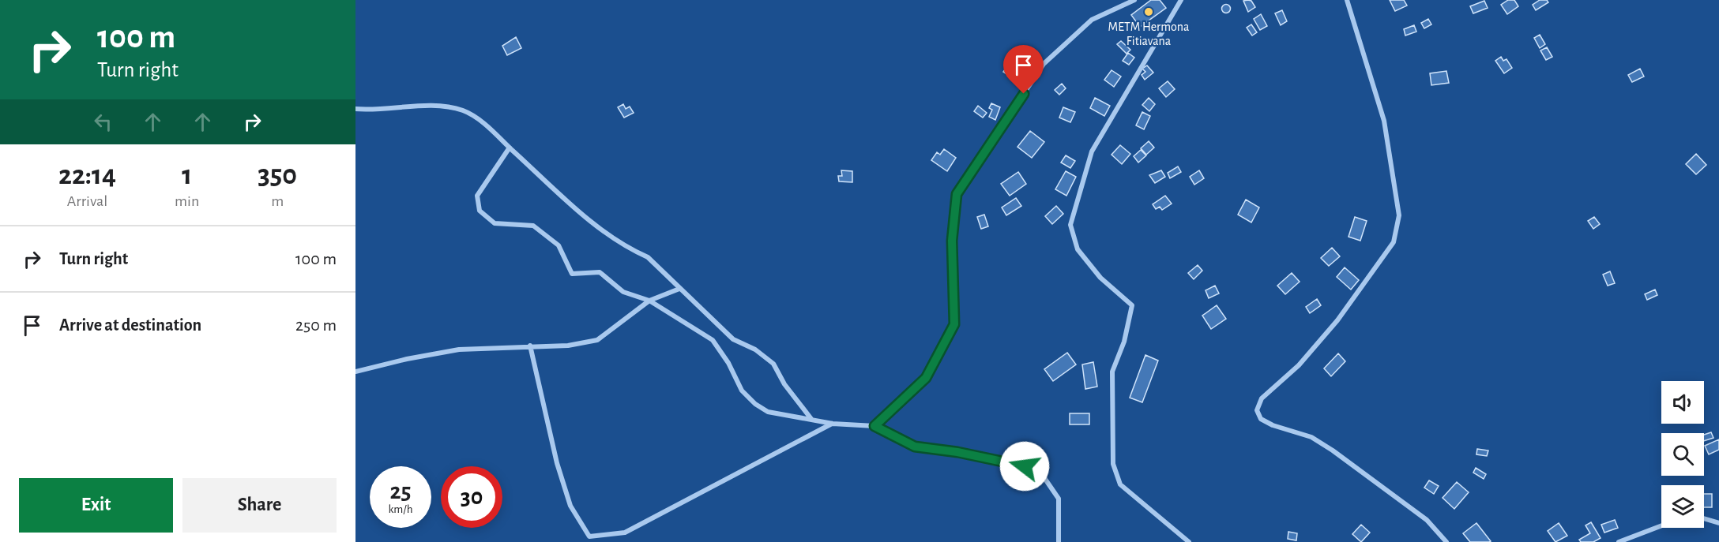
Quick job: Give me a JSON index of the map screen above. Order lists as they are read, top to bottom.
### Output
{
  "places": ["METM Hermona Fitiavana"],
  "page": {
    "turn": ["100 m", "Turn right"],
    "eta": [
      "22:14",
      "Arrival",
      "1",
      "min",
      "350",
      "m"
    ],
    "list": [
      {
        "name": "Turn right",
        "value": "100 m"
      },
      {
        "name": "Arrive at destination",
        "value": "250 m"
      }
    ],
    "speed": "25 km/h",
    "limit": "30",
    "buttons": ["Exit", "Share"]
  }
}
